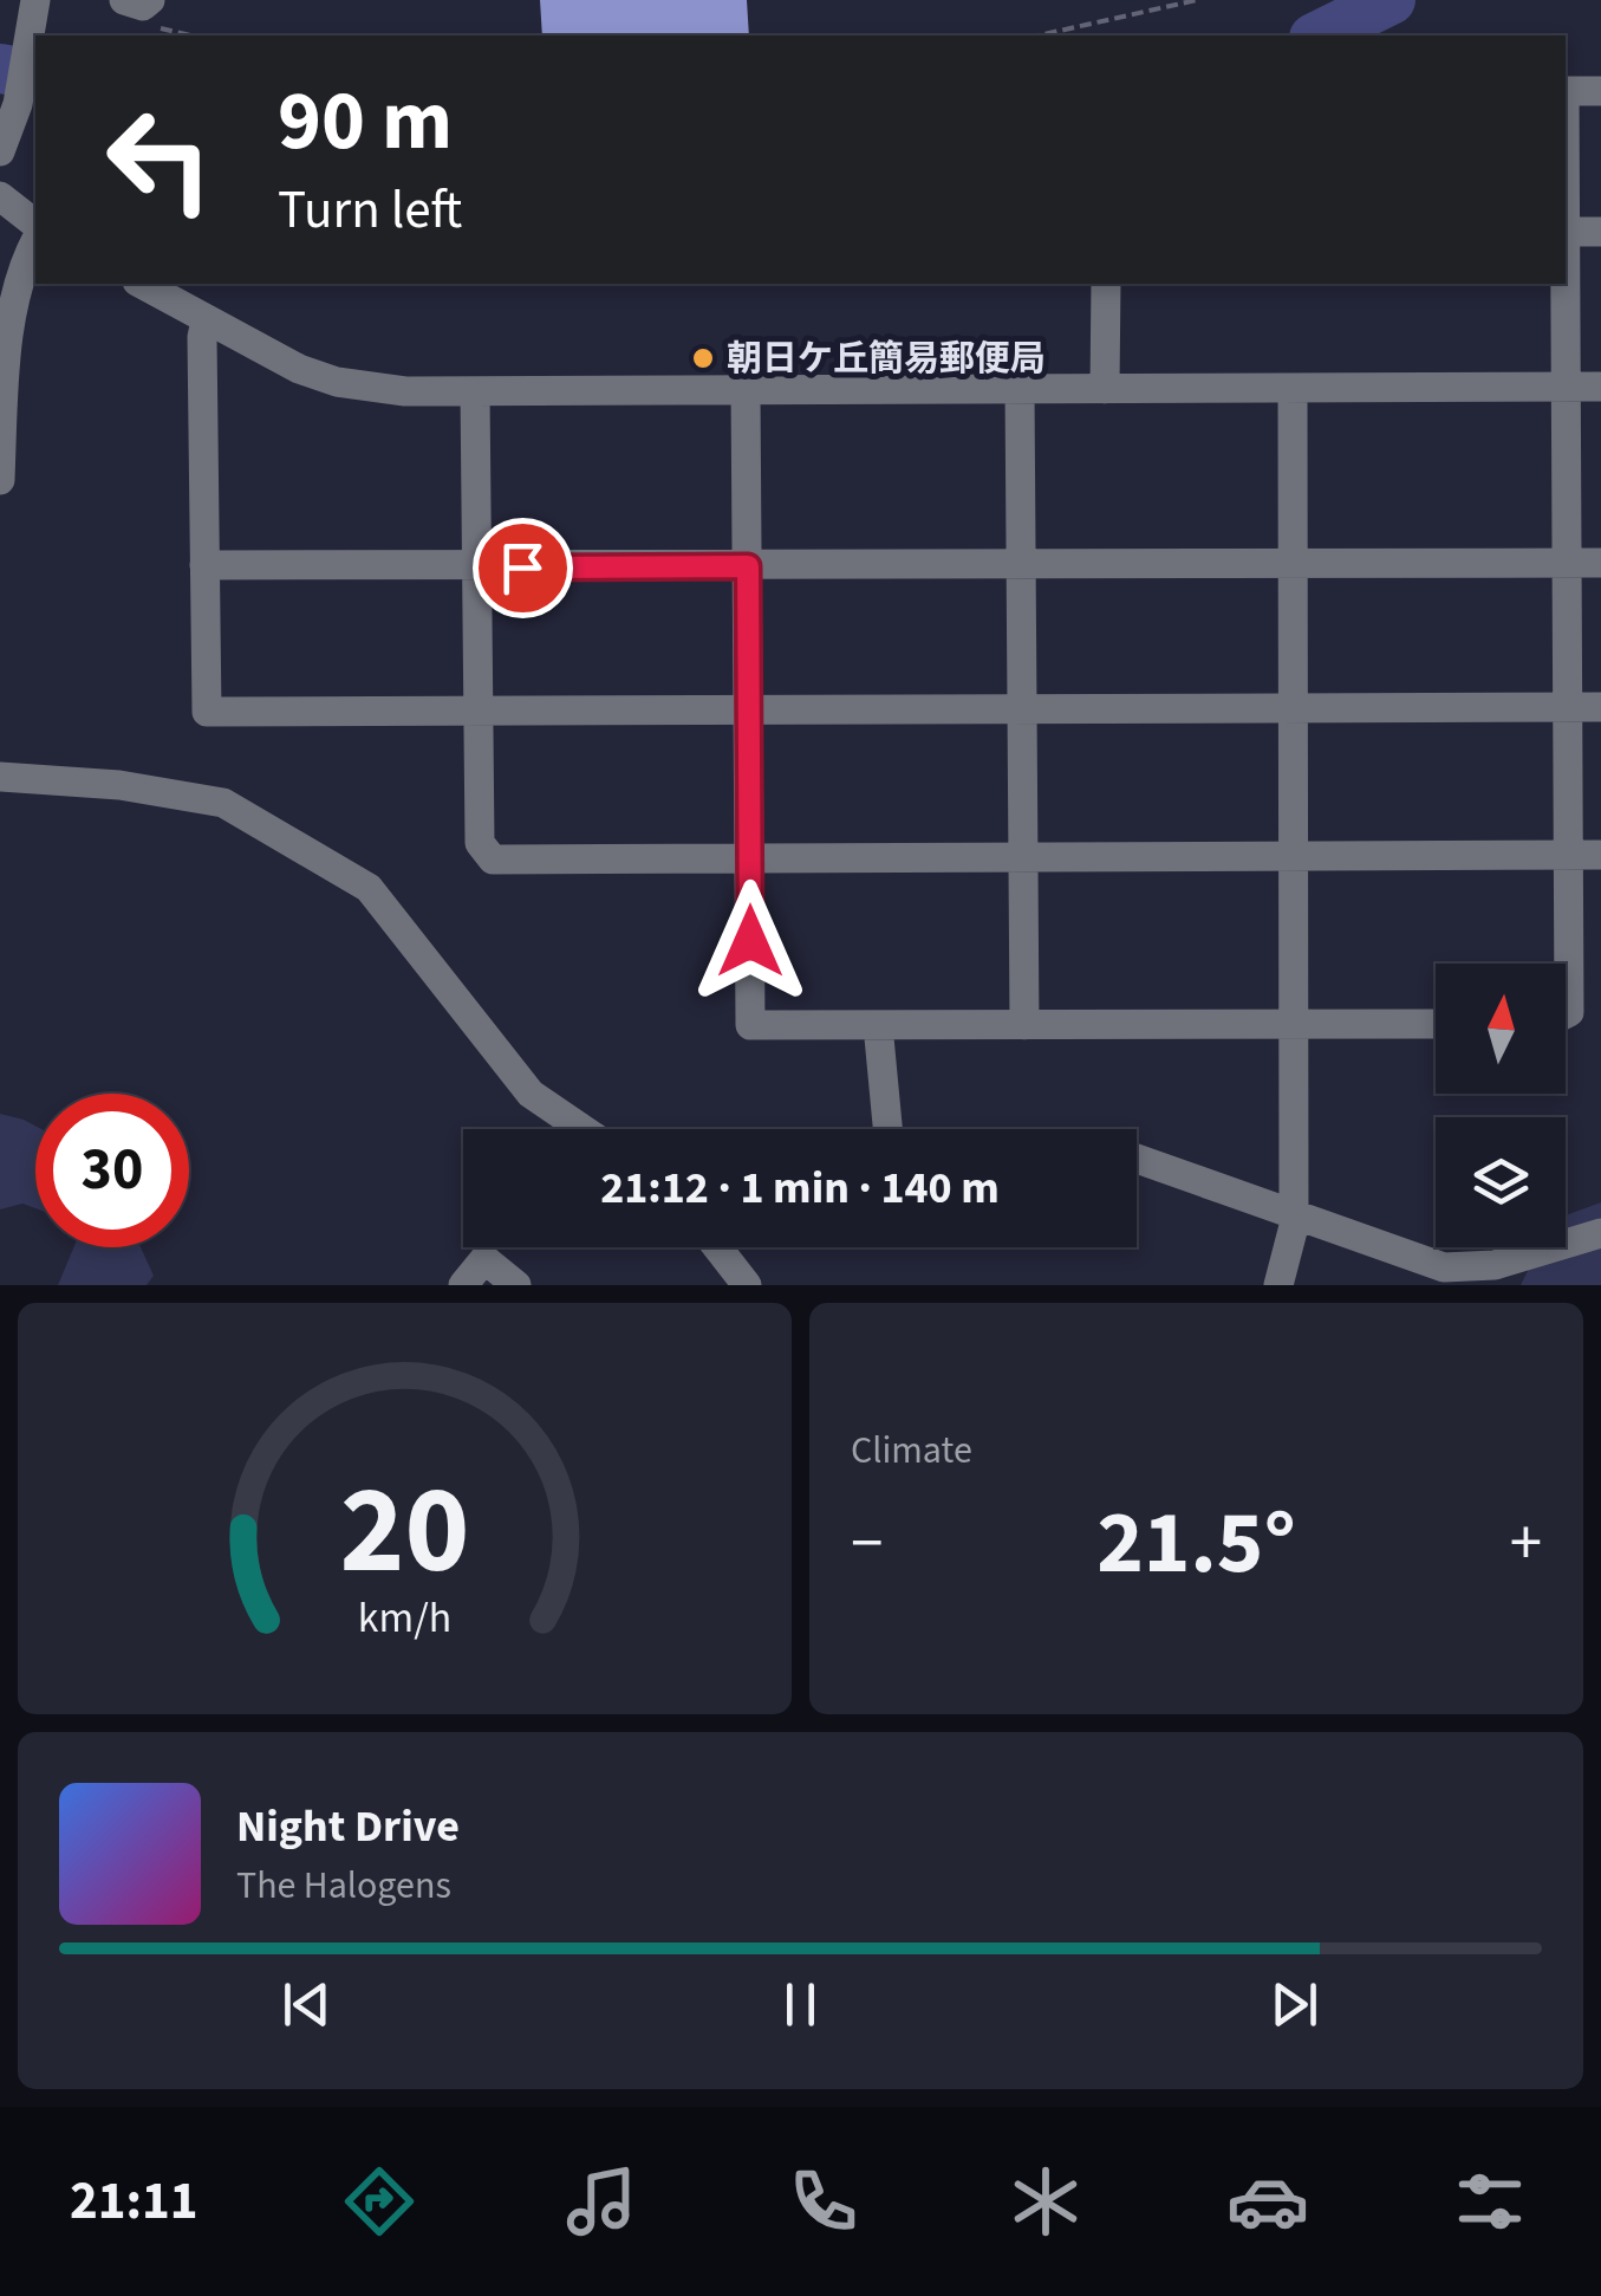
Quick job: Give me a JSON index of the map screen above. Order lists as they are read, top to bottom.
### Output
{
  "places": ["朝日ケ丘簡易郵便局"],
  "north": "top",
  "page": {
    "turn": ["90 m", "Turn left"],
    "limit": "30",
    "trip": "21:12 · 1 min · 140 m",
    "tile": "Climate",
    "heat": ["−", "21.5°", "+"],
    "song": ["Night Drive", "The Halogens"],
    "tabs": "21:11",
    "gauge": ["20", "km/h"]
  }
}
